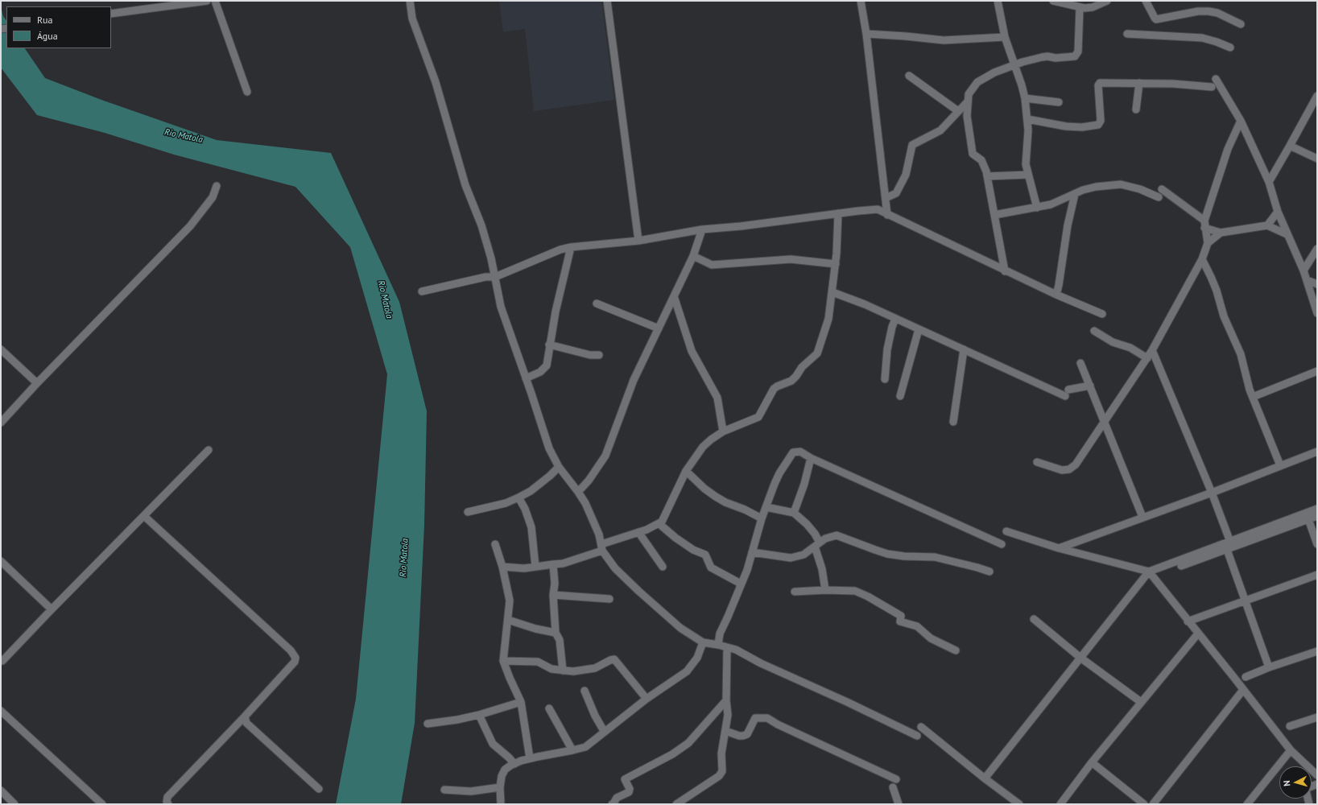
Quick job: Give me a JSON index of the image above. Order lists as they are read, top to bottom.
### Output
{
  "water": ["Rio Matola"],
  "legend": ["Rua", "Água"],
  "north": "left"
}
